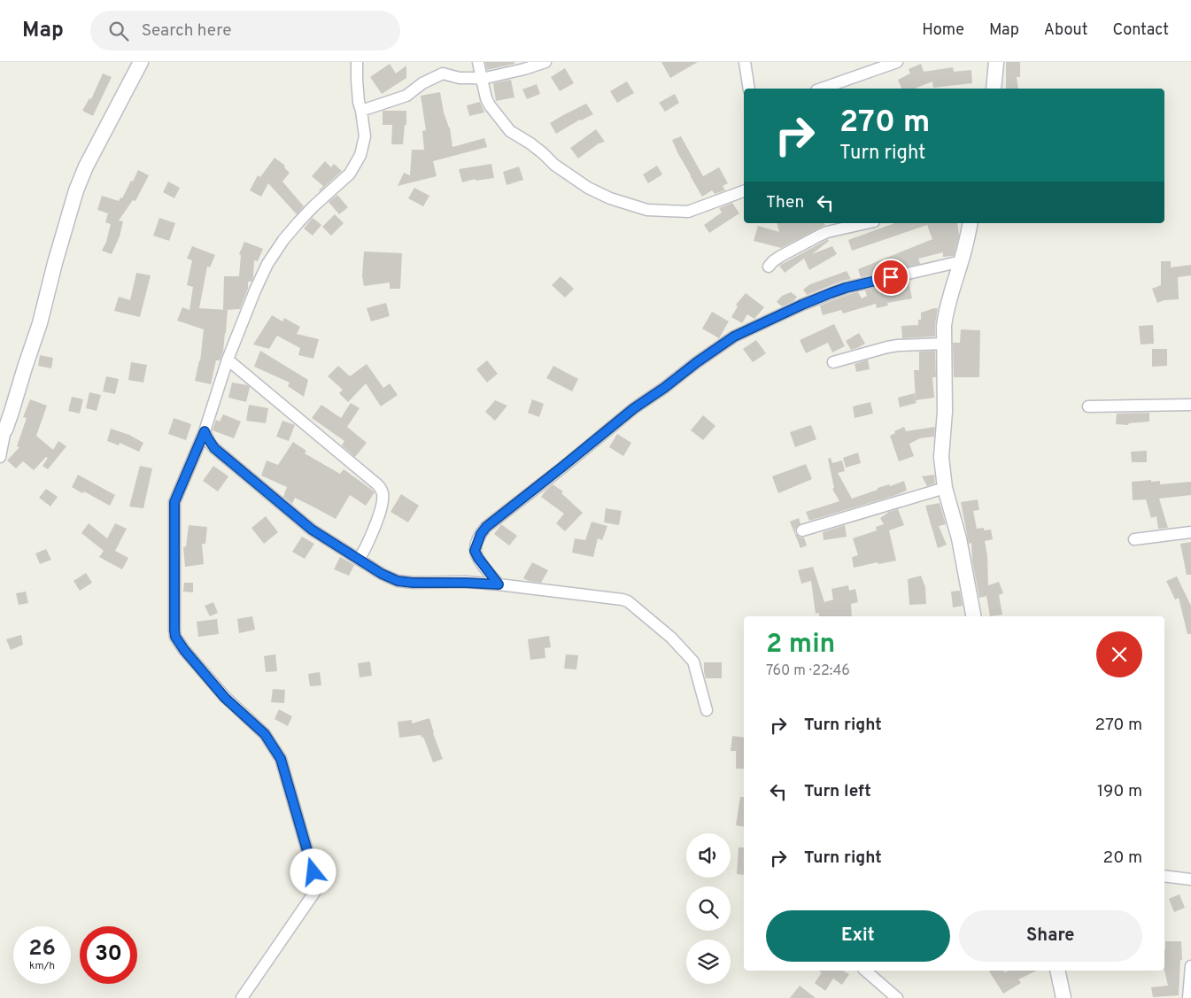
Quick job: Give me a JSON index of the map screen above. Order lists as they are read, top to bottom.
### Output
{
  "page": {
    "header": "Map",
    "search": "Search here",
    "nav": [
      "Home",
      "Map",
      "About",
      "Contact"
    ],
    "turn": ["270 m", "Turn right"],
    "then": "Then",
    "heading": ["2 min", "760 m · 22:46"],
    "list": [
      {
        "name": "Turn right",
        "value": "270 m"
      },
      {
        "name": "Turn left",
        "value": "190 m"
      },
      {
        "name": "Turn right",
        "value": "20 m"
      }
    ],
    "buttons": ["Exit", "Share"],
    "speed": "26 km/h",
    "limit": "30"
  }
}
